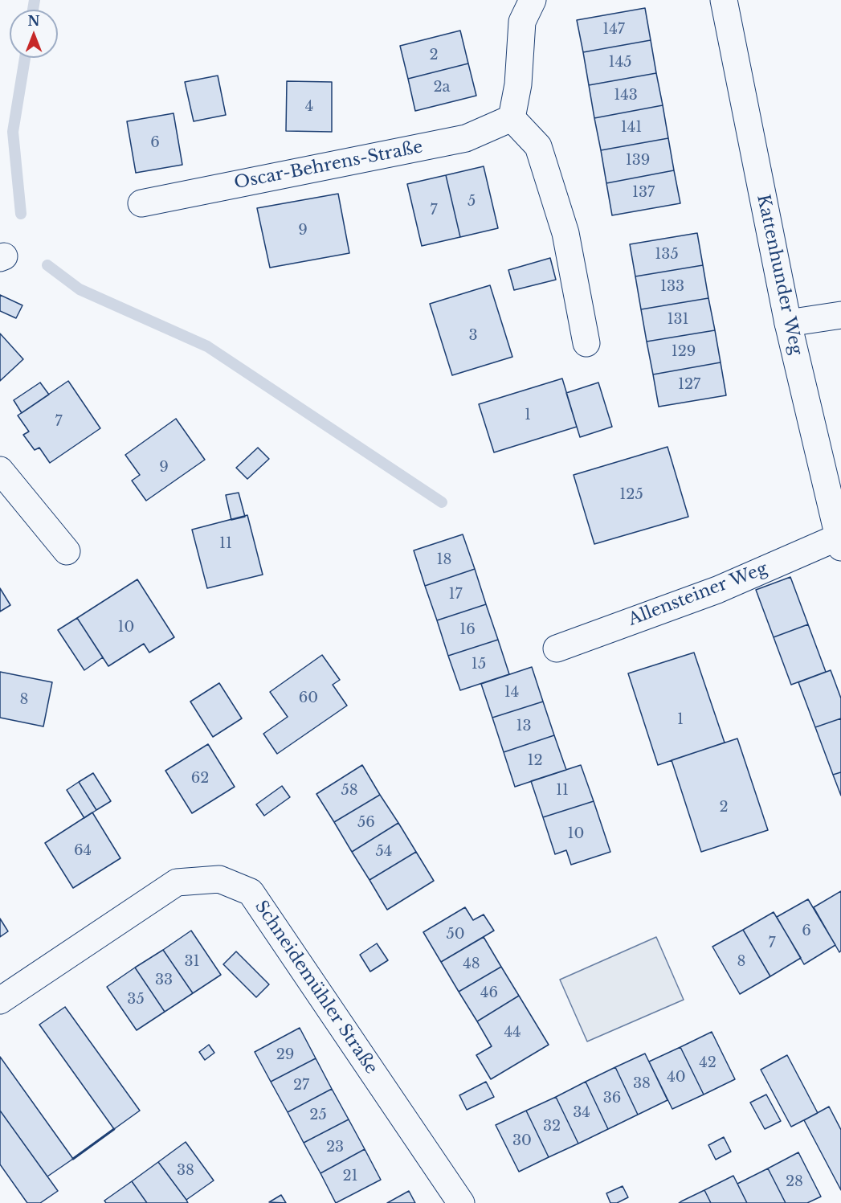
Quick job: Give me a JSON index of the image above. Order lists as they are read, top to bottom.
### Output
{
  "streets": {
    "street": [
      "Oscar-Behrens-Straße",
      "Kattenhunder Weg",
      "Allensteiner Weg",
      "Schneidemühler Straße"
    ]
  },
  "crossings": [
    ["Kattenhunder Weg", "Allensteiner Weg"]
  ],
  "house_numbers": [
    "147",
    "2",
    "145",
    "2a",
    "143",
    "4",
    "141",
    "6",
    "139",
    "137",
    "5",
    "7",
    "9",
    "135",
    "133",
    "131",
    "3",
    "129",
    "127",
    "1",
    "7",
    "9",
    "125",
    "11",
    "18",
    "17",
    "10",
    "16",
    "15",
    "14",
    "60",
    "8",
    "1",
    "13",
    "12",
    "62",
    "58",
    "11",
    "2",
    "56",
    "10",
    "64",
    "54",
    "6",
    "50",
    "7",
    "31",
    "8",
    "48",
    "33",
    "46",
    "35",
    "44",
    "29",
    "42",
    "40",
    "38",
    "27",
    "36",
    "34",
    "25",
    "32",
    "30",
    "23",
    "38",
    "21",
    "28"
  ],
  "north": "top"
}
